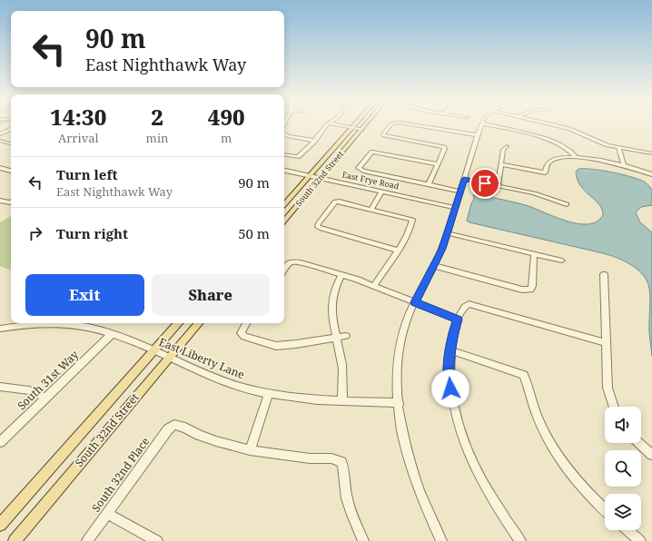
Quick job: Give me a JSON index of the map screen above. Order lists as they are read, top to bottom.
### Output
{
  "streets": {
    "main road": ["South 32nd Street"],
    "street": [
      "East Frye Road",
      "East Liberty Lane",
      "South 31st Way",
      "South 32nd Place"
    ]
  },
  "crossings": [
    ["South 32nd Street", "East Frye Road"],
    ["South 32nd Street", "East Liberty Lane"],
    ["East Liberty Lane", "South 31st Way"]
  ],
  "page": {
    "turn": ["90 m", "East Nighthawk Way"],
    "eta": [
      "14:30",
      "Arrival",
      "2",
      "min",
      "490",
      "m"
    ],
    "list": [
      {
        "name": "Turn left",
        "note": "East Nighthawk Way",
        "value": "90 m"
      },
      {
        "name": "Turn right",
        "value": "50 m"
      }
    ],
    "buttons": ["Exit", "Share"]
  }
}
